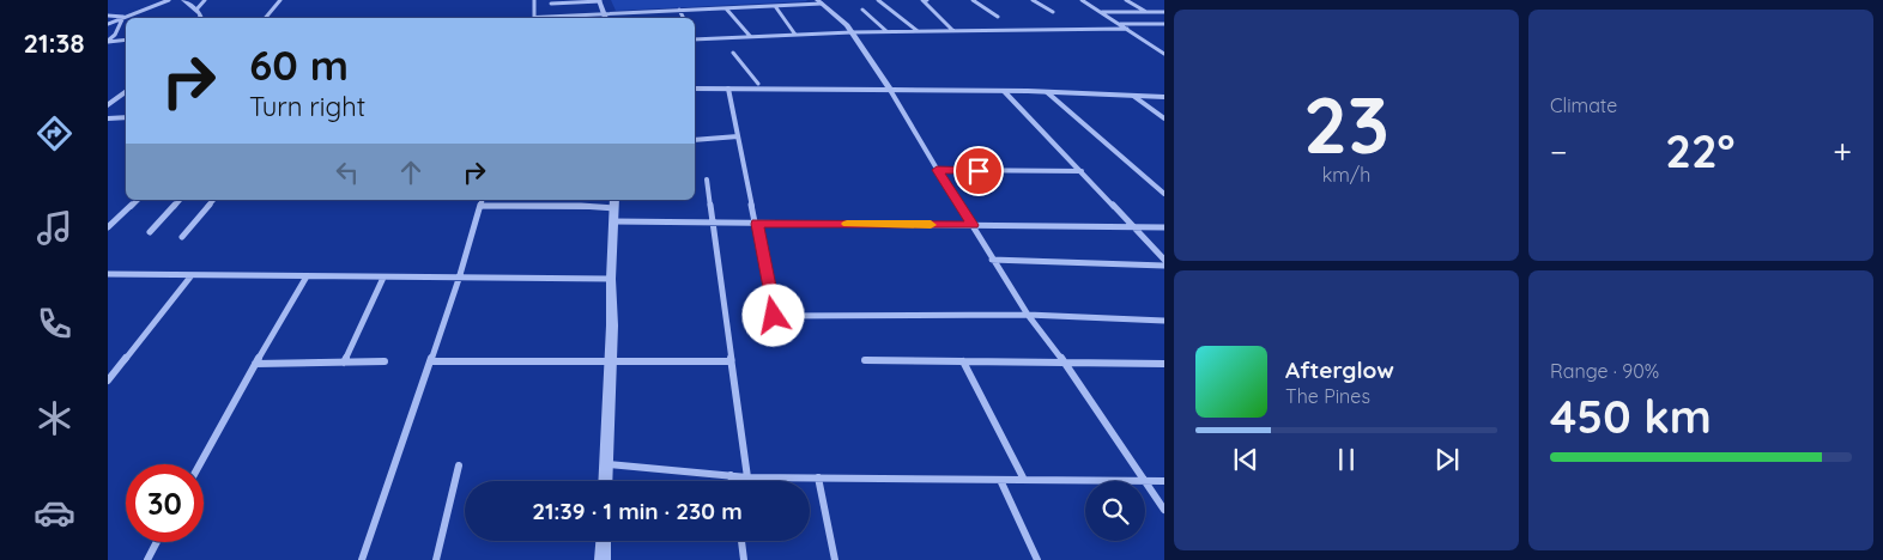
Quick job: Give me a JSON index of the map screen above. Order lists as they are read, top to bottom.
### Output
{
  "page": {
    "tabs": "21:38",
    "tile": [
      ["23", "km/h"],
      "Climate",
      ["Range · 90%", "450 km"]
    ],
    "turn": ["60 m", "Turn right"],
    "heat": ["−", "22°", "+"],
    "song": ["Afterglow", "The Pines"],
    "limit": "30",
    "trip": "21:39 · 1 min · 230 m"
  }
}
